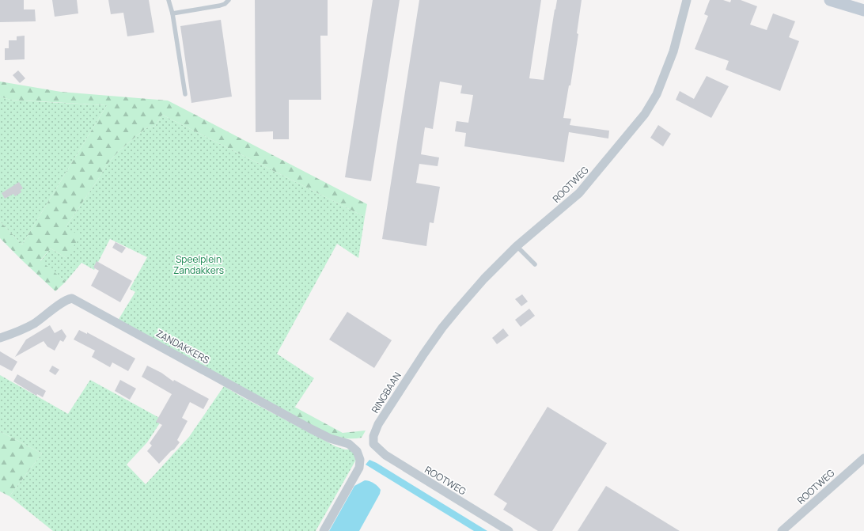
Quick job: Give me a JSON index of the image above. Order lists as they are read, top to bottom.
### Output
{
  "streets": {
    "street": ["ROOTWEG", "ZANDAKKERS", "RINGBAAN"]
  },
  "crossings": [
    ["ROOTWEG", "RINGBAAN"]
  ],
  "parks": ["Speelplein Zandakkers"]
}
